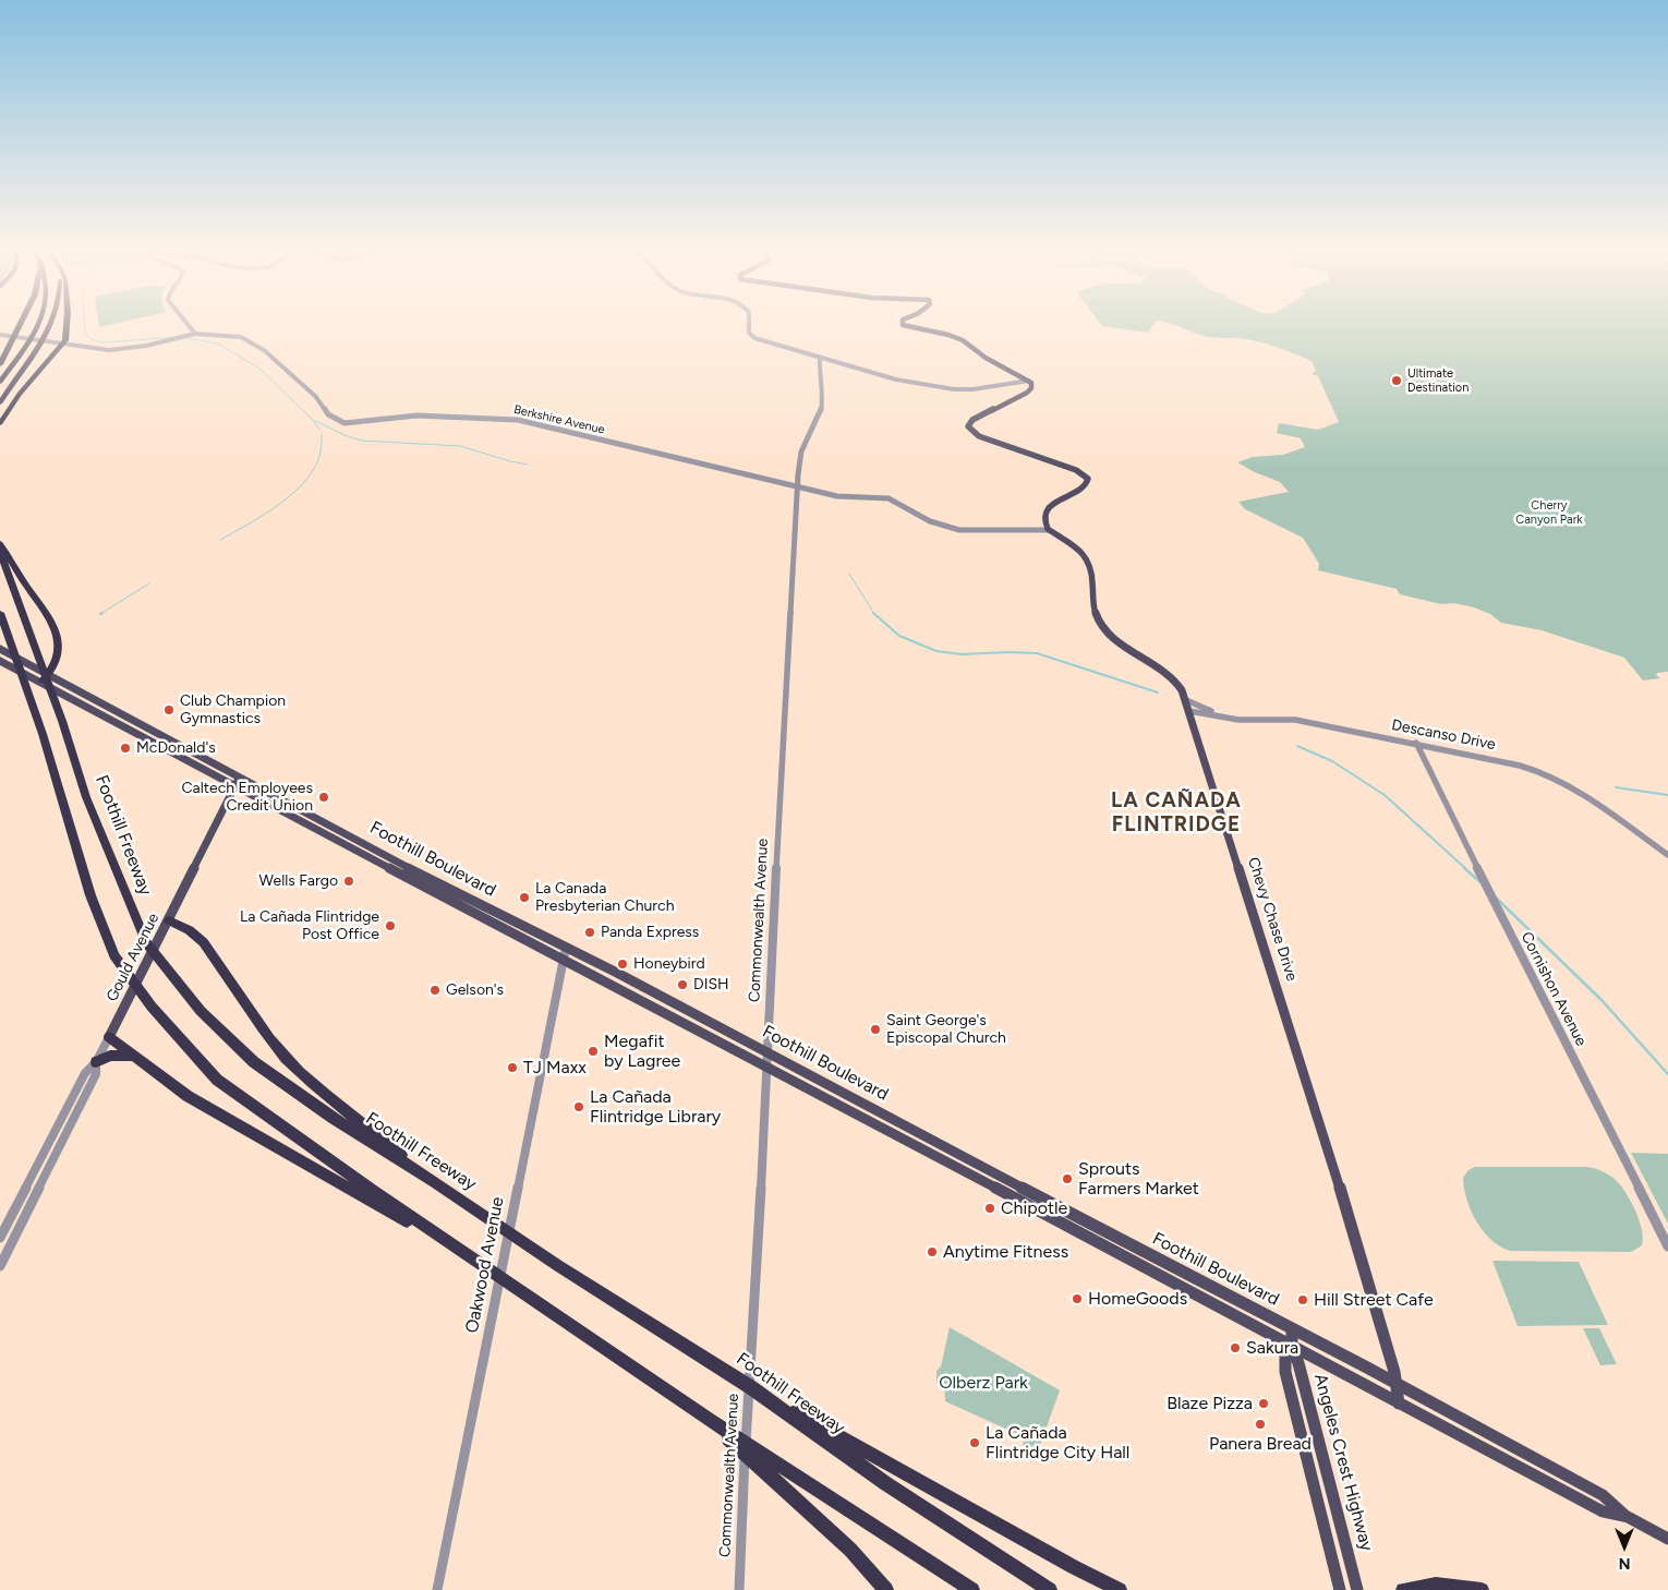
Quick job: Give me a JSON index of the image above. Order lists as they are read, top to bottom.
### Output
{
  "streets": {
    "highway": ["Foothill Freeway"],
    "main road": [
      "Foothill Boulevard",
      "Chevy Chase Drive",
      "Gould Avenue",
      "Angeles Crest Highway"
    ],
    "street": [
      "Berkshire Avenue",
      "Descanso Drive",
      "Commonwealth Avenue",
      "Cornishon Avenue",
      "Oakwood Avenue"
    ]
  },
  "crossings": [
    ["Berkshire Avenue", "Chevy Chase Drive"],
    ["Berkshire Avenue", "Commonwealth Avenue"],
    ["Descanso Drive", "Chevy Chase Drive"],
    ["Descanso Drive", "Cornishon Avenue"],
    ["Foothill Boulevard", "Chevy Chase Drive"],
    ["Foothill Boulevard", "Commonwealth Avenue"],
    ["Foothill Boulevard", "Gould Avenue"],
    ["Foothill Boulevard", "Oakwood Avenue"],
    ["Foothill Boulevard", "Angeles Crest Highway"]
  ],
  "districts": ["LA CAÑADA FLINTRIDGE"],
  "parks": ["Cherry Canyon Park", "Olberz Park"],
  "places": [
    "Ultimate Destination",
    "Club Champion Gymnastics",
    "McDonald's",
    "Caltech Employees Credit Union",
    "Wells Fargo",
    "La Canada Presbyterian Church",
    "La Cañada Flintridge Post Office",
    "Panda Express",
    "Honeybird",
    "DISH",
    "Gelson's",
    "Saint George's Episcopal Church",
    "Megafit by Lagree",
    "TJ Maxx",
    "La Cañada Flintridge Library",
    "Sprouts Farmers Market",
    "Chipotle",
    "Anytime Fitness",
    "HomeGoods",
    "Hill Street Cafe",
    "Sakura",
    "Blaze Pizza",
    "Panera Bread",
    "La Cañada Flintridge City Hall"
  ],
  "north": "bottom"
}
